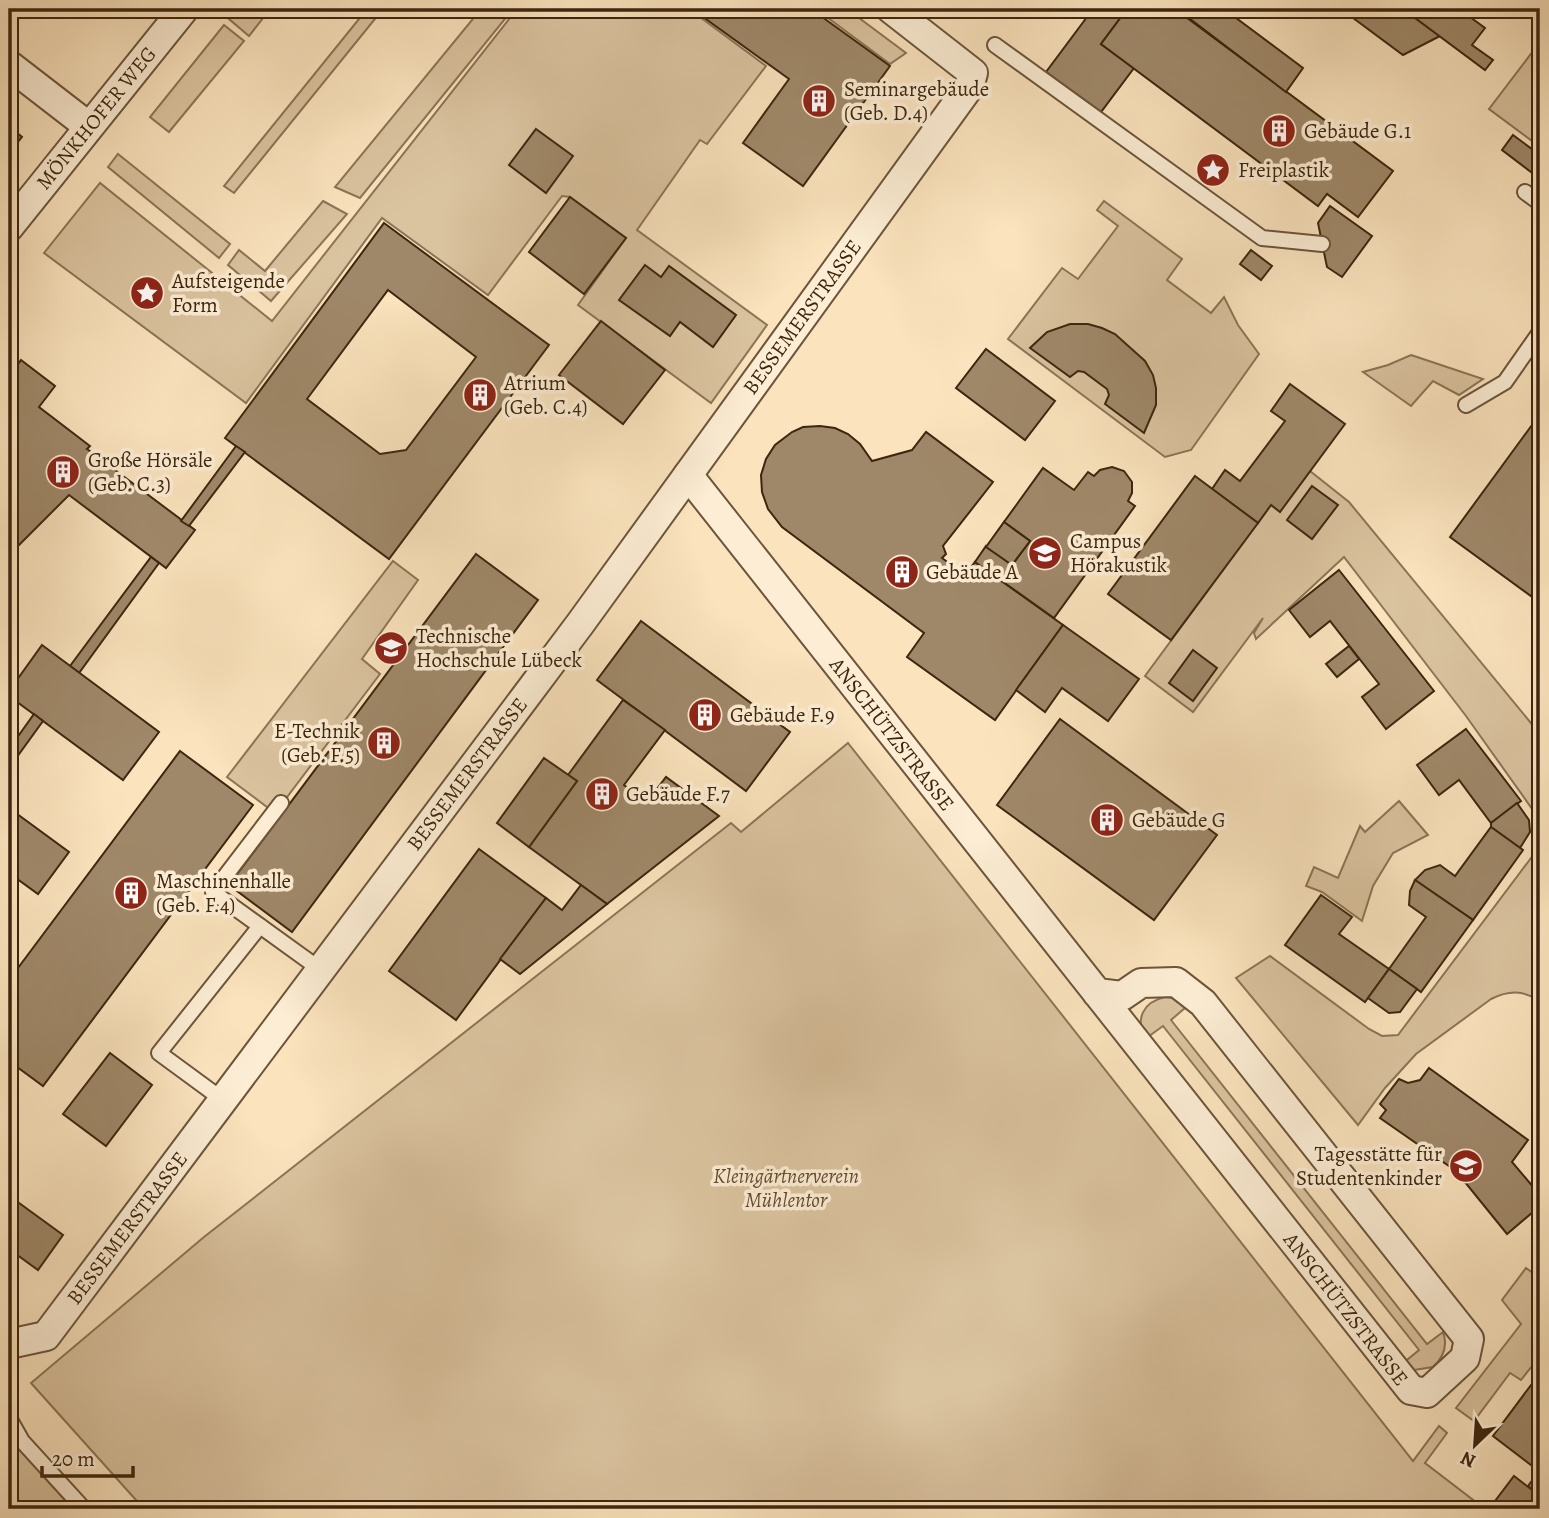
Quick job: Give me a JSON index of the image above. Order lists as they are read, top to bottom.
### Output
{
  "streets": {
    "street": ["MÖNKHOFER WEG", "BESSEMERSTRASSE", "ANSCHÜTZSTRASSE"]
  },
  "crossings": [
    ["BESSEMERSTRASSE", "ANSCHÜTZSTRASSE"]
  ],
  "parks": ["Kleingärtnerverein Mühlentor"],
  "places": {
    "building": [
      "Seminargebäude (Geb. D.4)",
      "Gebäude G.1",
      "Atrium (Geb. C.4)",
      "Große Hörsäle (Geb. C.3)",
      "Gebäude A",
      "Gebäude F.9",
      "E-Technik (Geb. F.5)",
      "Gebäude F.7",
      "Gebäude G",
      "Maschinenhalle (Geb. F.4)"
    ],
    "place": ["Freiplastik", "Aufsteigende Form"],
    "school or university": ["Campus Hörakustik", "Technische Hochschule Lübeck", "Tagesstätte für Studentenkinder"]
  },
  "scale_bar": "20 m",
  "north": "bottom left"
}
